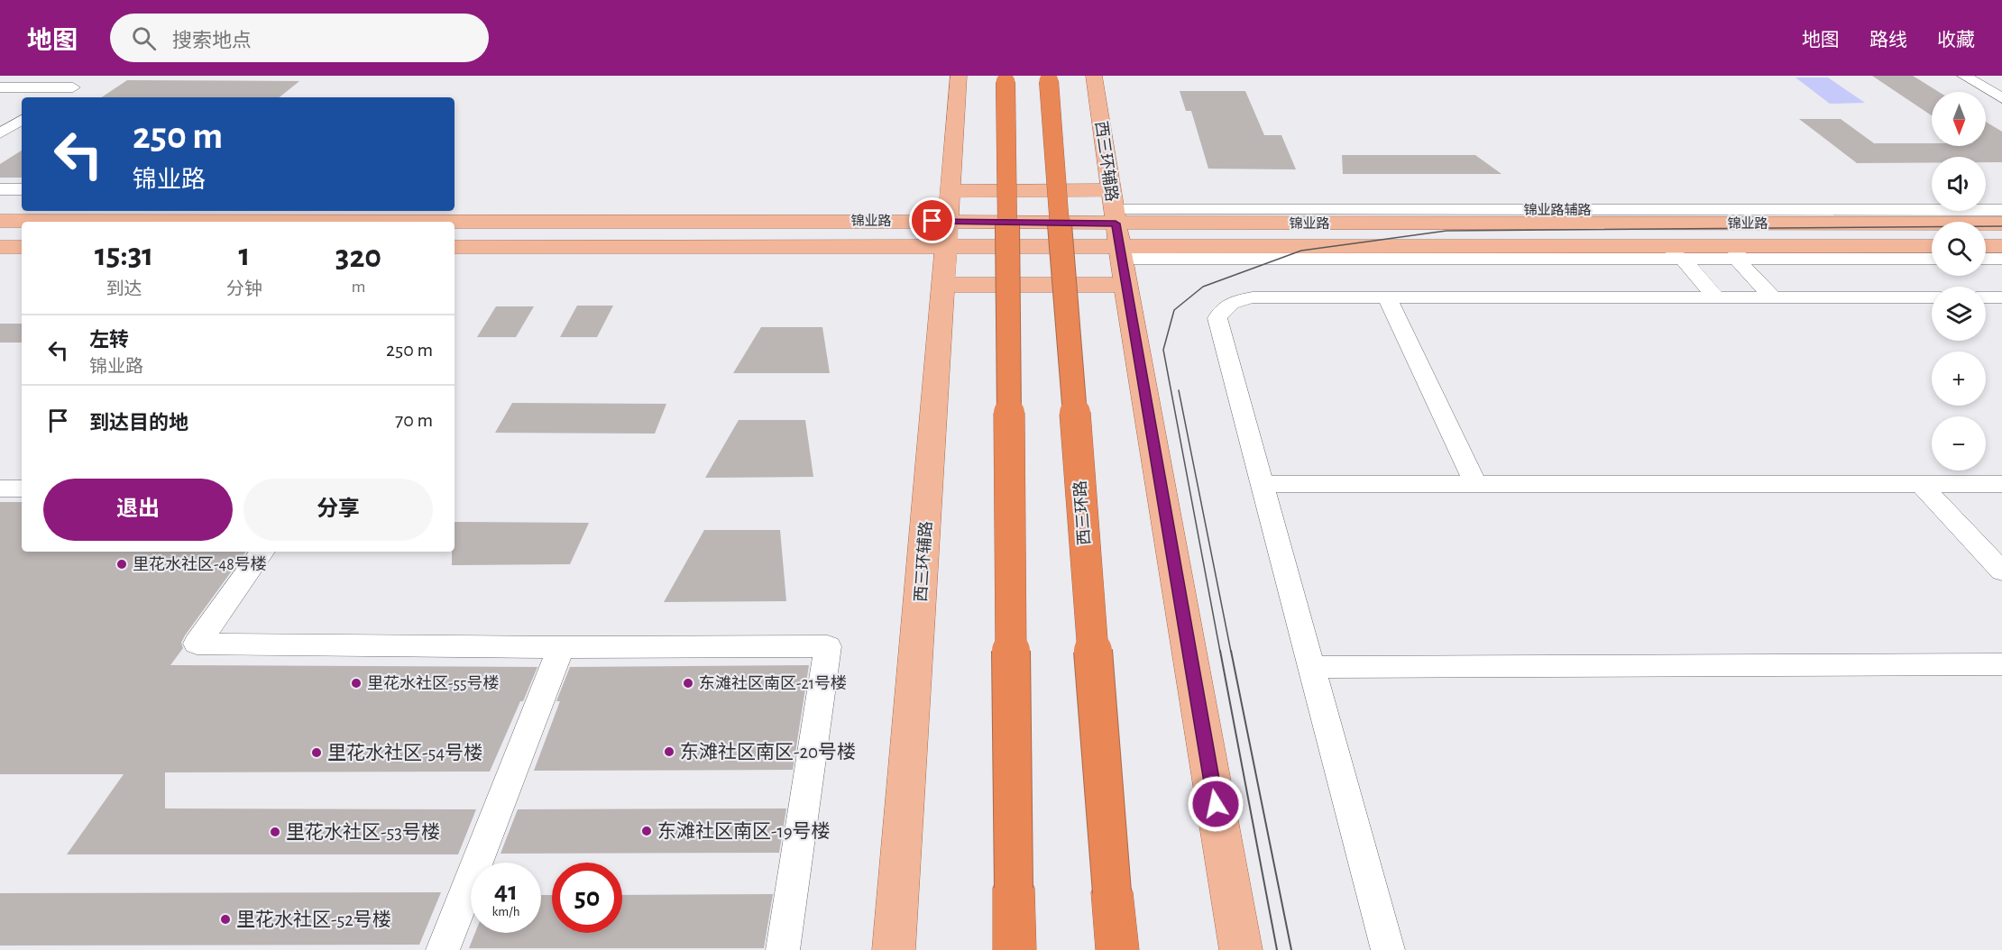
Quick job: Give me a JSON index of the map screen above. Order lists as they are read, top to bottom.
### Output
{
  "streets": {
    "highway": ["西三环路"],
    "main road": ["西三环辅路", "锦业路"],
    "street": ["锦业路辅路"]
  },
  "crossings": [
    ["西三环辅路", "锦业路辅路"],
    ["西三环辅路", "锦业路"],
    ["锦业路辅路", "锦业路"]
  ],
  "places": [
    "里花水社区-48号楼",
    "里花水社区-55号楼",
    "东滩社区南区-21号楼",
    "东滩社区南区-20号楼",
    "里花水社区-54号楼",
    "东滩社区南区-19号楼",
    "里花水社区-53号楼",
    "里花水社区-52号楼"
  ],
  "north": "bottom",
  "page": {
    "header": "地图",
    "search": "搜索地点",
    "nav": ["地图", "路线", "收藏"],
    "map_buttons": ["+", "−"],
    "turn": ["250 m", "锦业路"],
    "eta": [
      "15:31",
      "到达",
      "1",
      "分钟",
      "320",
      "m"
    ],
    "list": [
      {
        "name": "左转",
        "note": "锦业路",
        "value": "250 m"
      },
      {
        "name": "到达目的地",
        "value": "70 m"
      }
    ],
    "buttons": ["退出", "分享"],
    "speed": "41 km/h",
    "limit": "50"
  }
}
